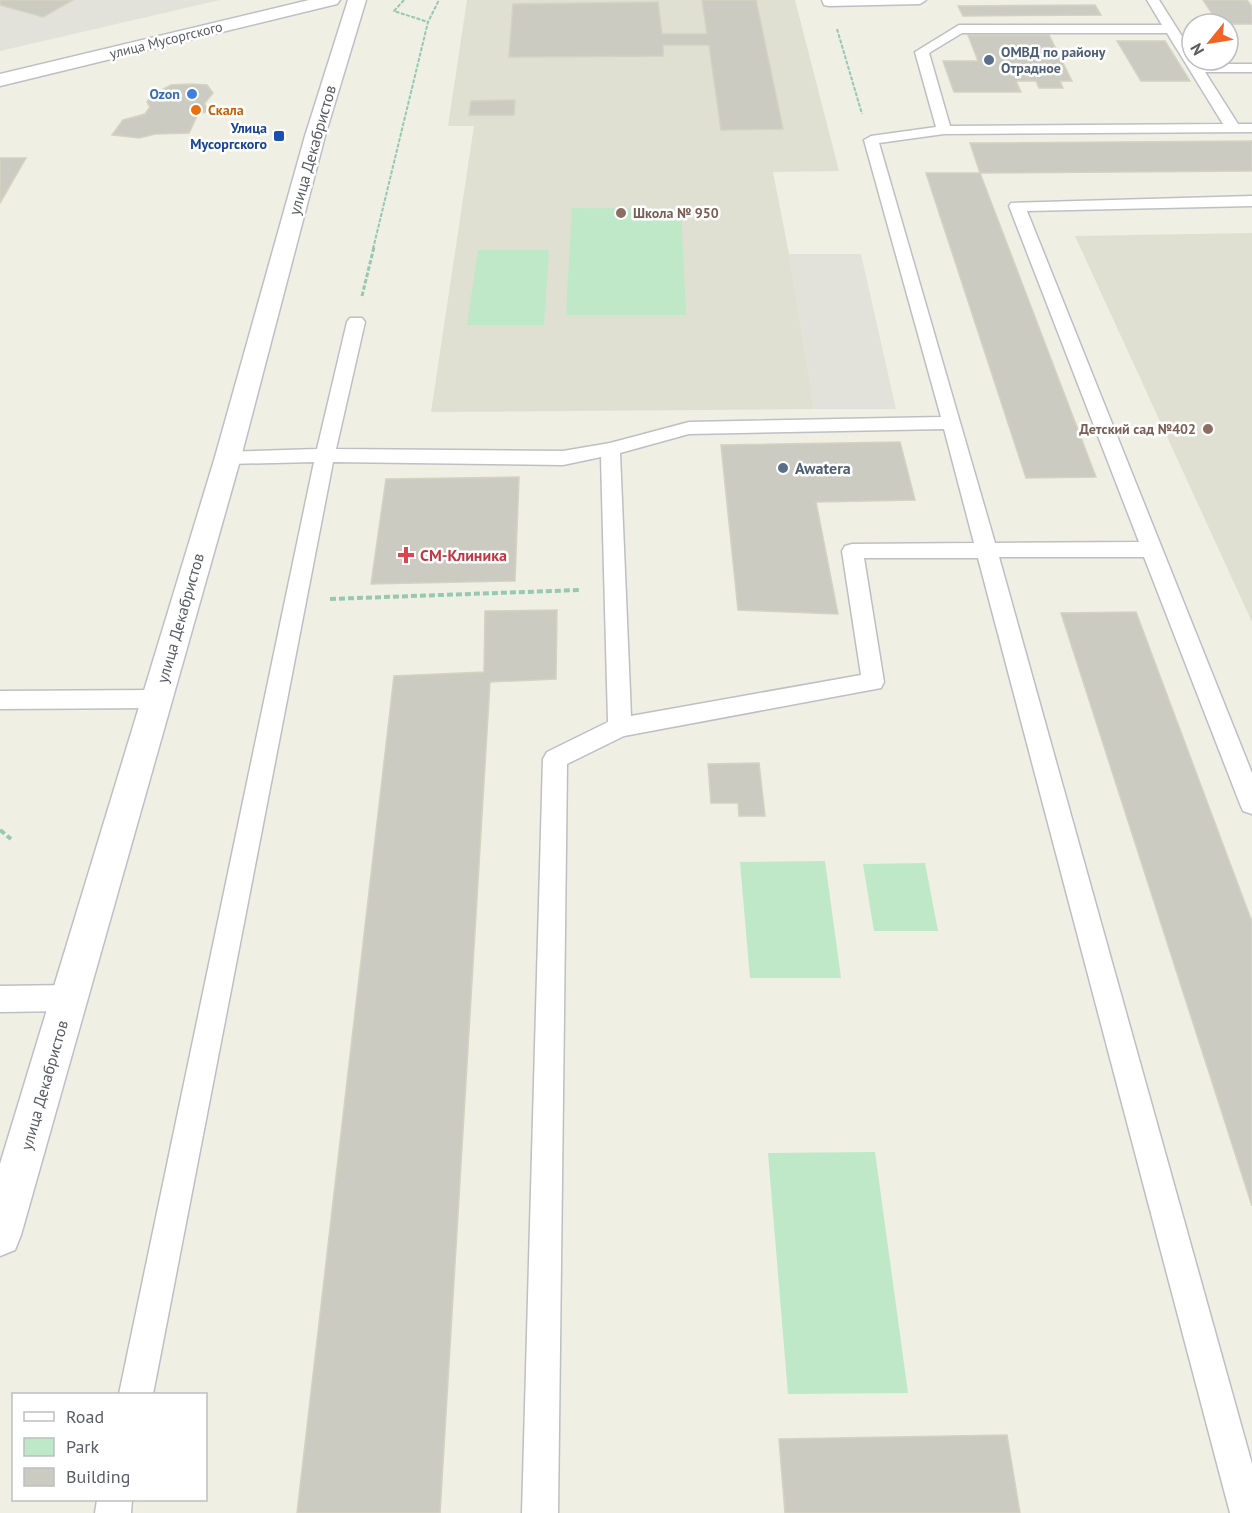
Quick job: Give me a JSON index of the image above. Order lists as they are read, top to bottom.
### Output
{
  "streets": {
    "main road": ["улица Мусоргского", "улица Декабристов"]
  },
  "places": {
    "other": [
      "ОМВД по району Отрадное",
      "Ozon",
      "Скала",
      "Школа № 950",
      "Детский сад №402",
      "Awatera"
    ],
    "transit": ["Улица Мусоргского"],
    "health": ["СМ-Клиника"]
  },
  "legend": ["Road", "Park", "Building"],
  "north": "bottom left"
}
